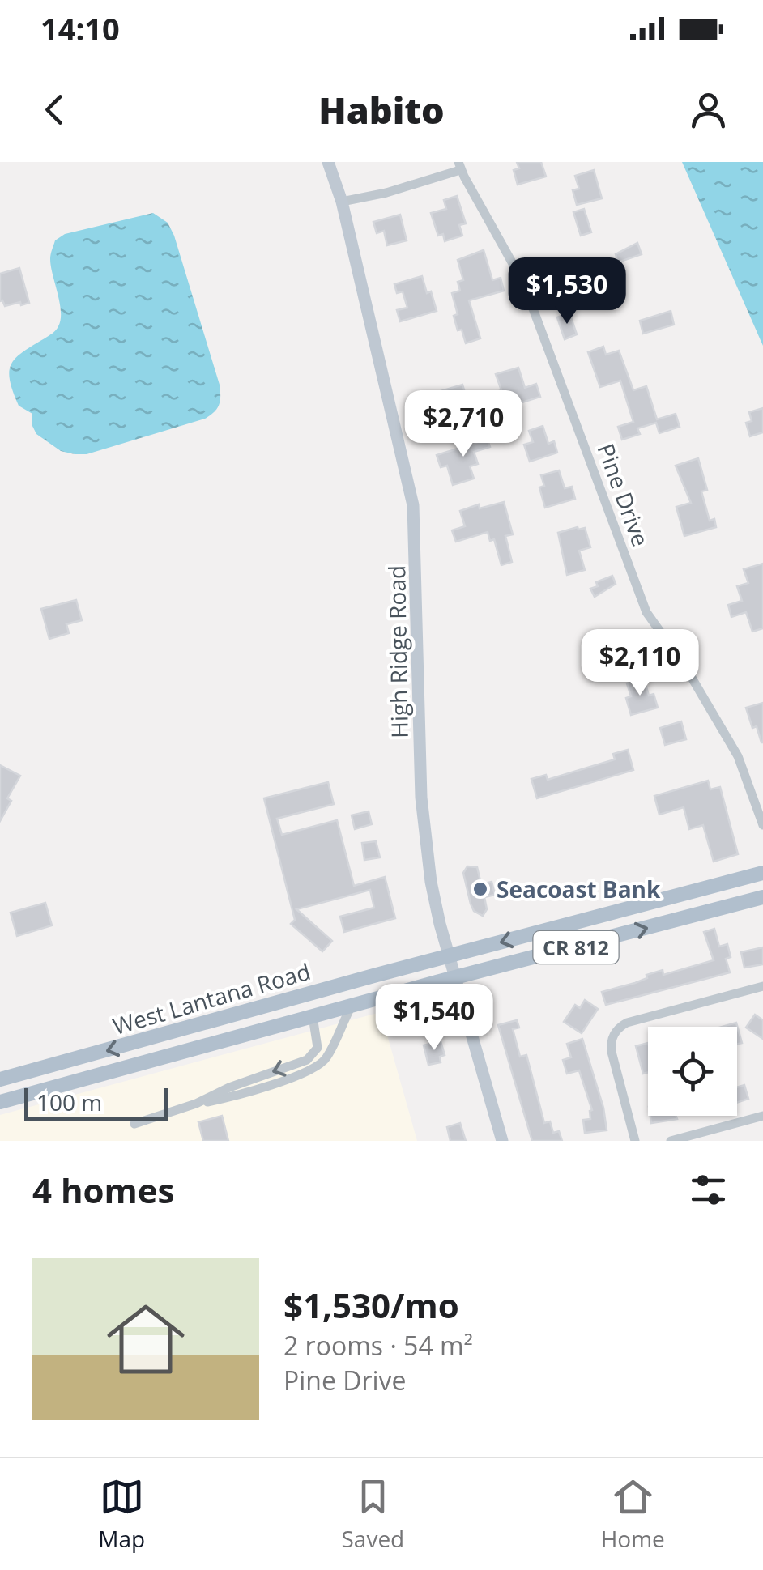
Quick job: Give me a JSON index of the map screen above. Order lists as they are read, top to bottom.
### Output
{
  "streets": {
    "main road": ["CR 812", "West Lantana Road"],
    "street": ["Pine Drive", "High Ridge Road"]
  },
  "crossings": [
    ["Pine Drive", "High Ridge Road"],
    ["High Ridge Road", "West Lantana Road"]
  ],
  "places": ["Seacoast Bank"],
  "scale_bar": "100 m",
  "page": {
    "status": "14:10",
    "header": "Habito",
    "price": [
      "$1,530",
      "$2,710",
      "$2,110",
      "$1,540"
    ],
    "scale": "100 m",
    "heading": "4 homes",
    "list": [
      {
        "name": "$1,530/mo",
        "note": "2 rooms · 54 m² · Pine Drive"
      }
    ],
    "tabs": ["Map", "Saved", "Home"]
  }
}
